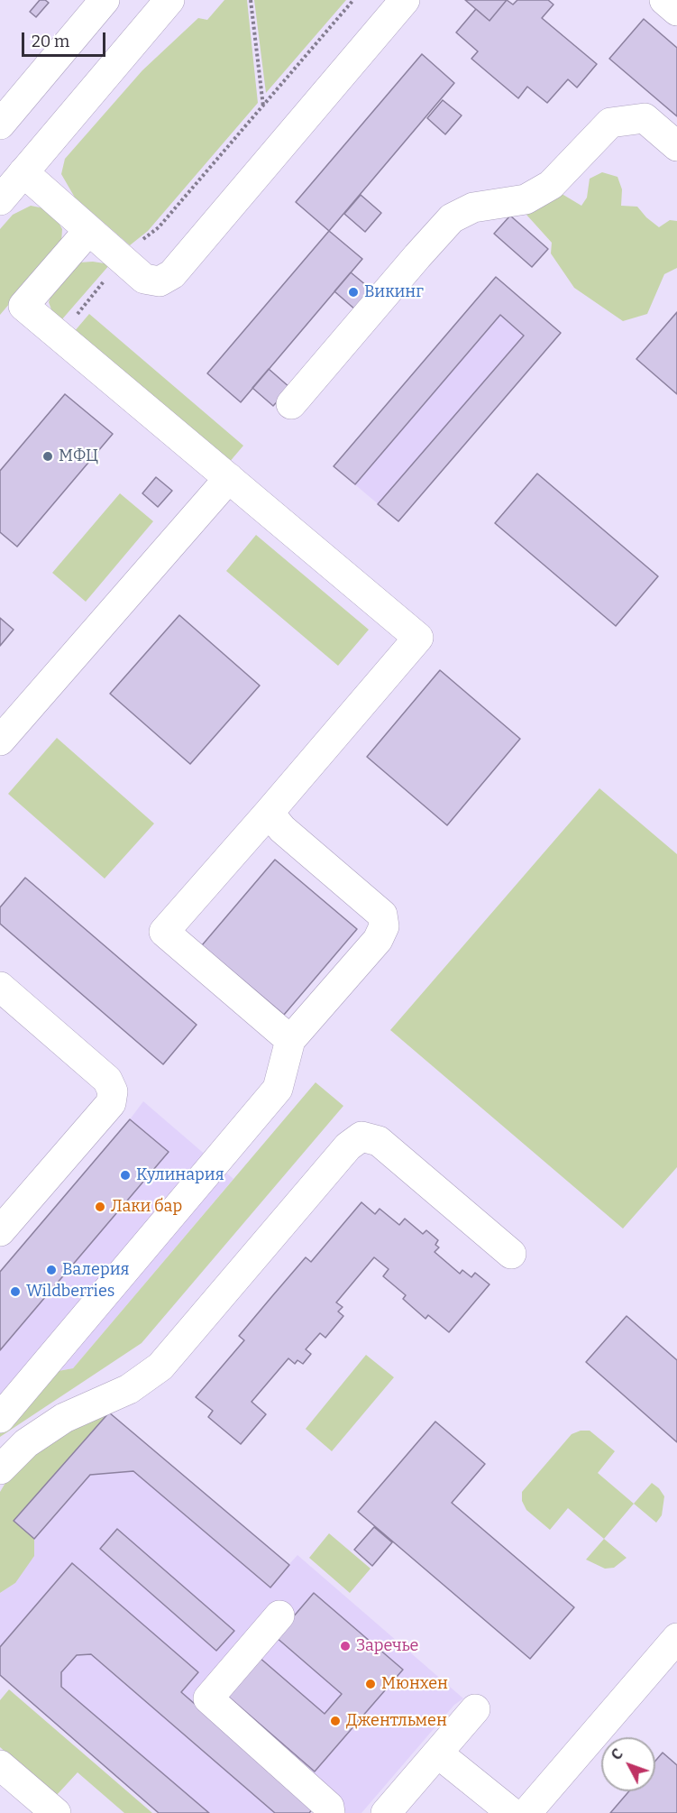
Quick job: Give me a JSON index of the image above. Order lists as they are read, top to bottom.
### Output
{
  "places": [
    "Викинг",
    "МФЦ",
    "Кулинария",
    "Лаки бар",
    "Валерия",
    "Wildberries",
    "Заречье",
    "Мюнхен",
    "Джентльмен"
  ],
  "scale_bar": "20 m",
  "north": "top left"
}
